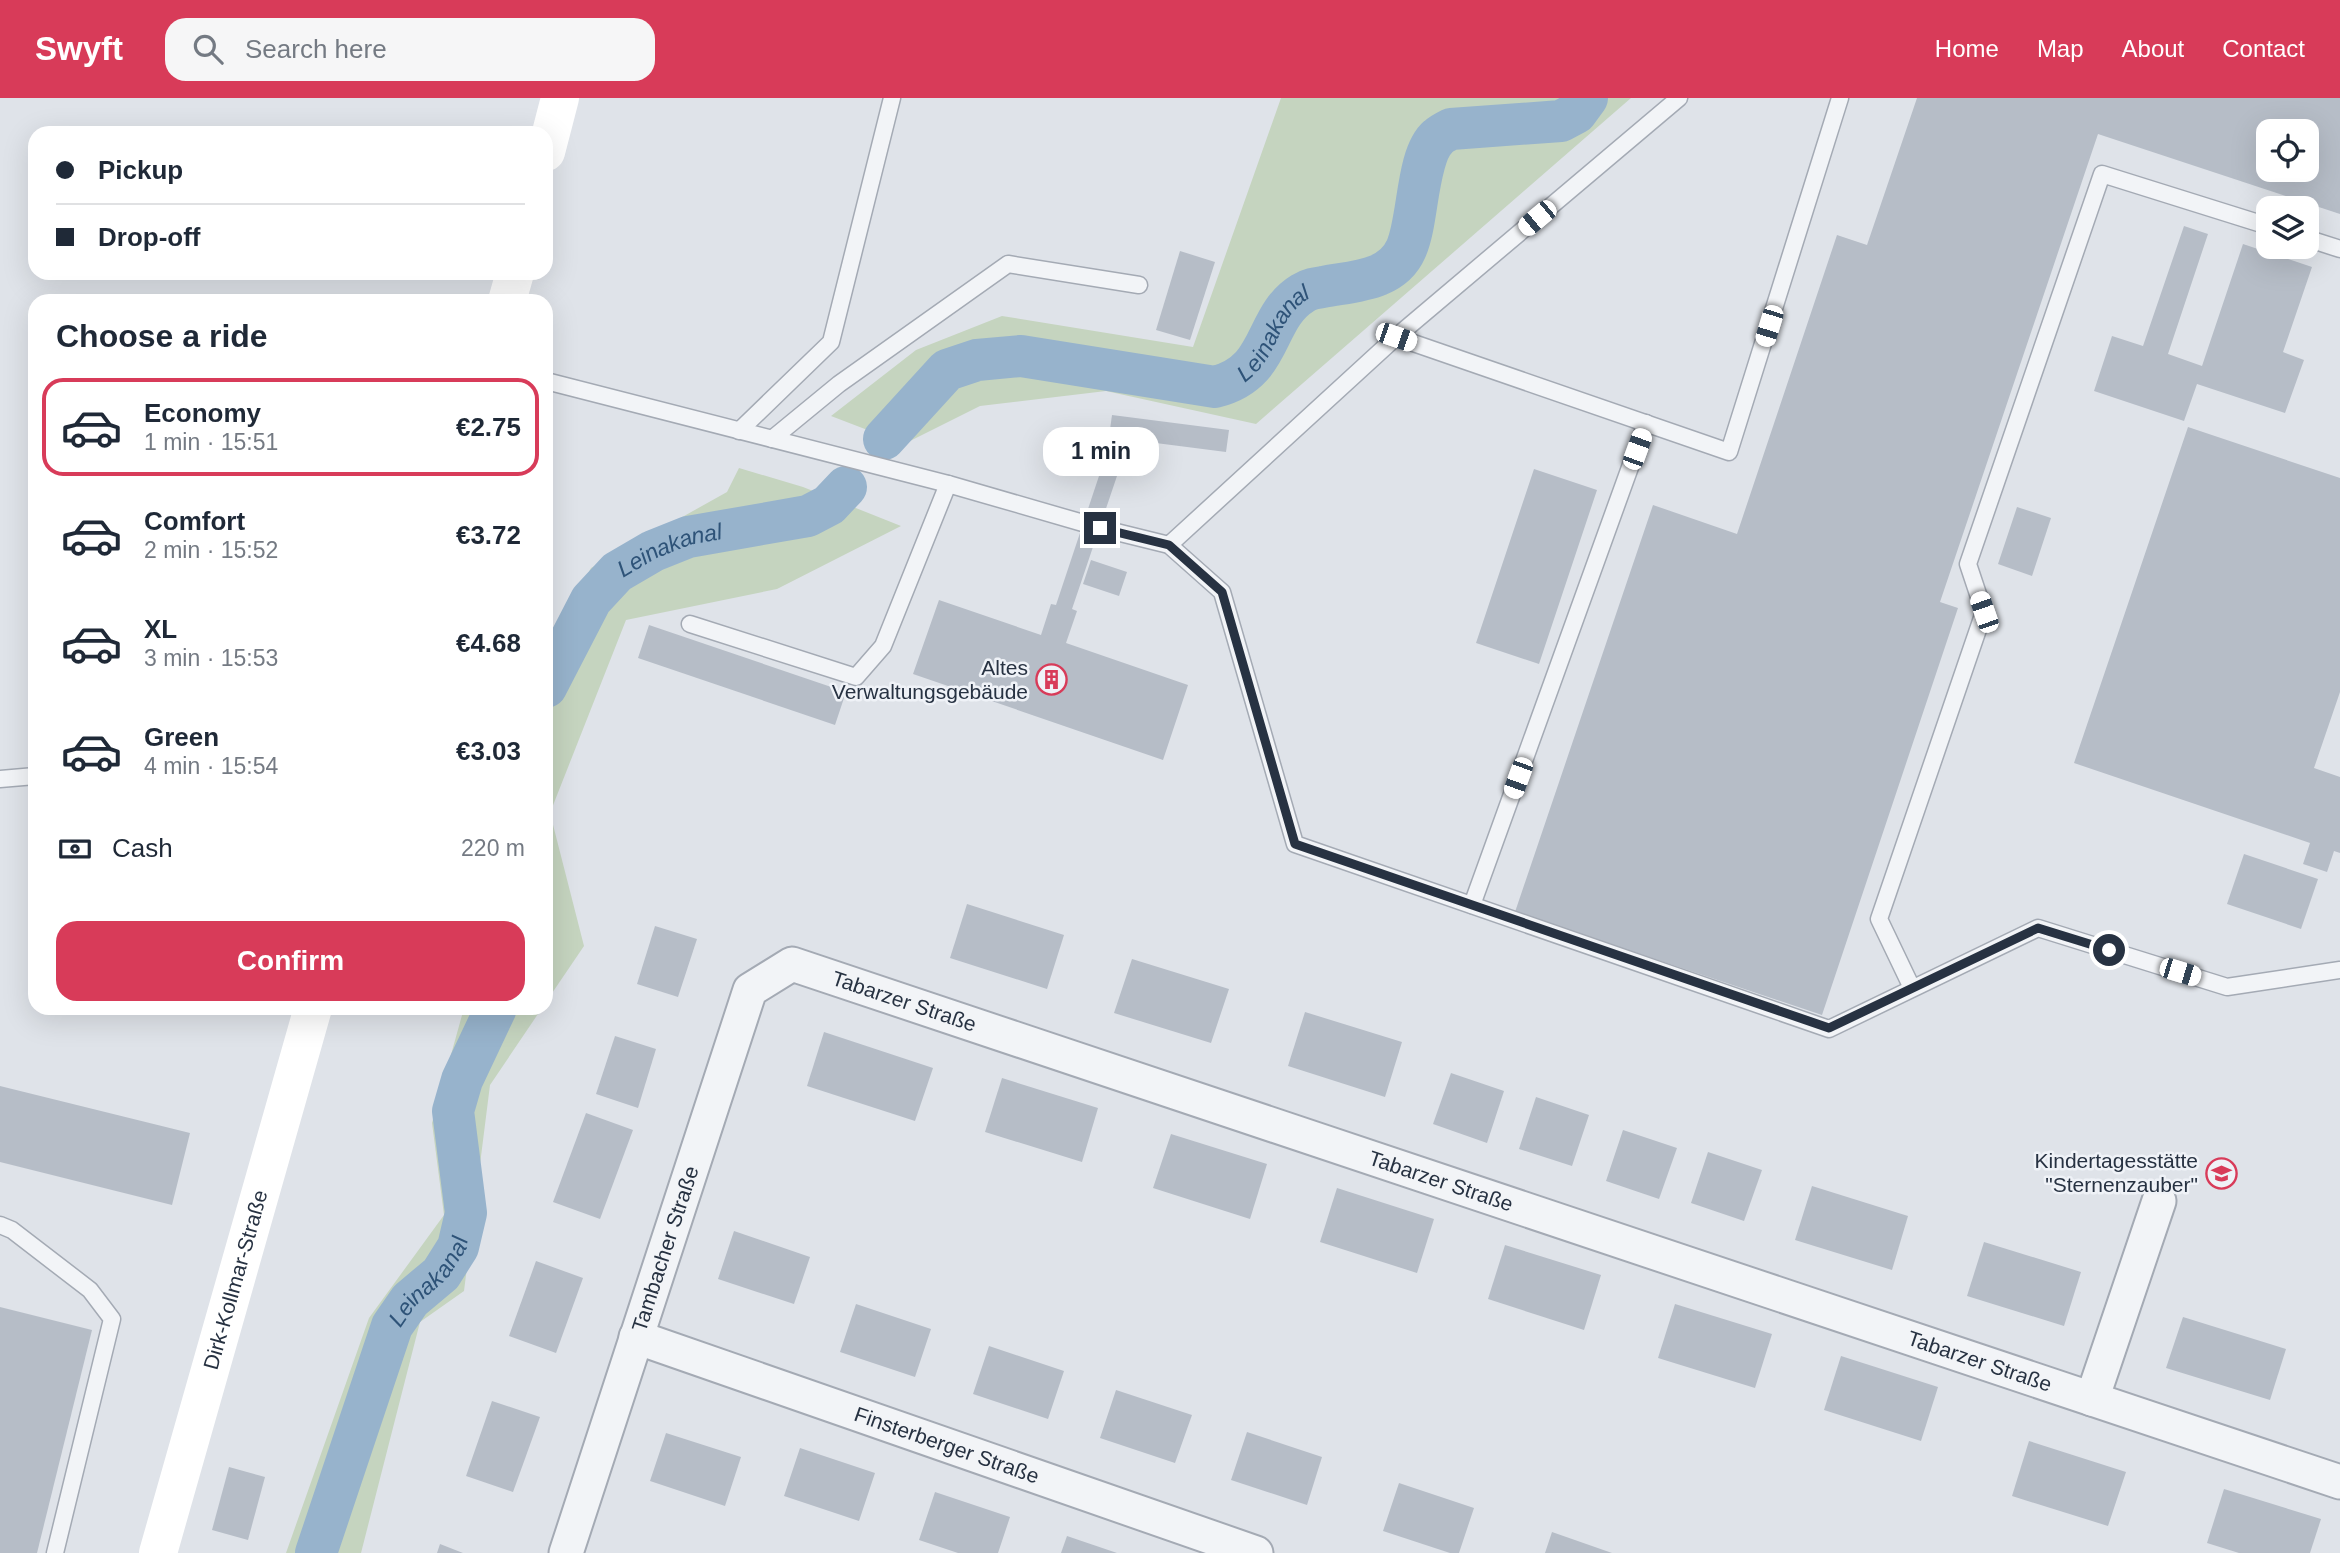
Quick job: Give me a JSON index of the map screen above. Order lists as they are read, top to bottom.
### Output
{
  "streets": {
    "street": [
      "Tabarzer Straße",
      "Tambacher Straße",
      "Dirk-Kollmar-Straße",
      "Finsterberger Straße"
    ]
  },
  "crossings": [
    ["Tabarzer Straße", "Tambacher Straße"],
    ["Tambacher Straße", "Finsterberger Straße"]
  ],
  "water": ["Leinakanal"],
  "places": {
    "building": ["Altes Verwaltungsgebäude"],
    "school or university": ["Kindertagesstätte \"Sternenzauber\""]
  },
  "page": {
    "header": "Swyft",
    "search": "Search here",
    "nav": [
      "Home",
      "Map",
      "About",
      "Contact"
    ],
    "banner": ["Pickup", "Drop-off"],
    "heading": "Choose a ride",
    "list": [
      {
        "name": "Economy",
        "note": "1 min · 15:51",
        "value": "€2.75"
      },
      {
        "name": "Comfort",
        "note": "2 min · 15:52",
        "value": "€3.72"
      },
      {
        "name": "XL",
        "note": "3 min · 15:53",
        "value": "€4.68"
      },
      {
        "name": "Green",
        "note": "4 min · 15:54",
        "value": "€3.03"
      }
    ],
    "bubble": "1 min",
    "pay": ["Cash", "220 m"],
    "buttons": "Confirm"
  }
}
